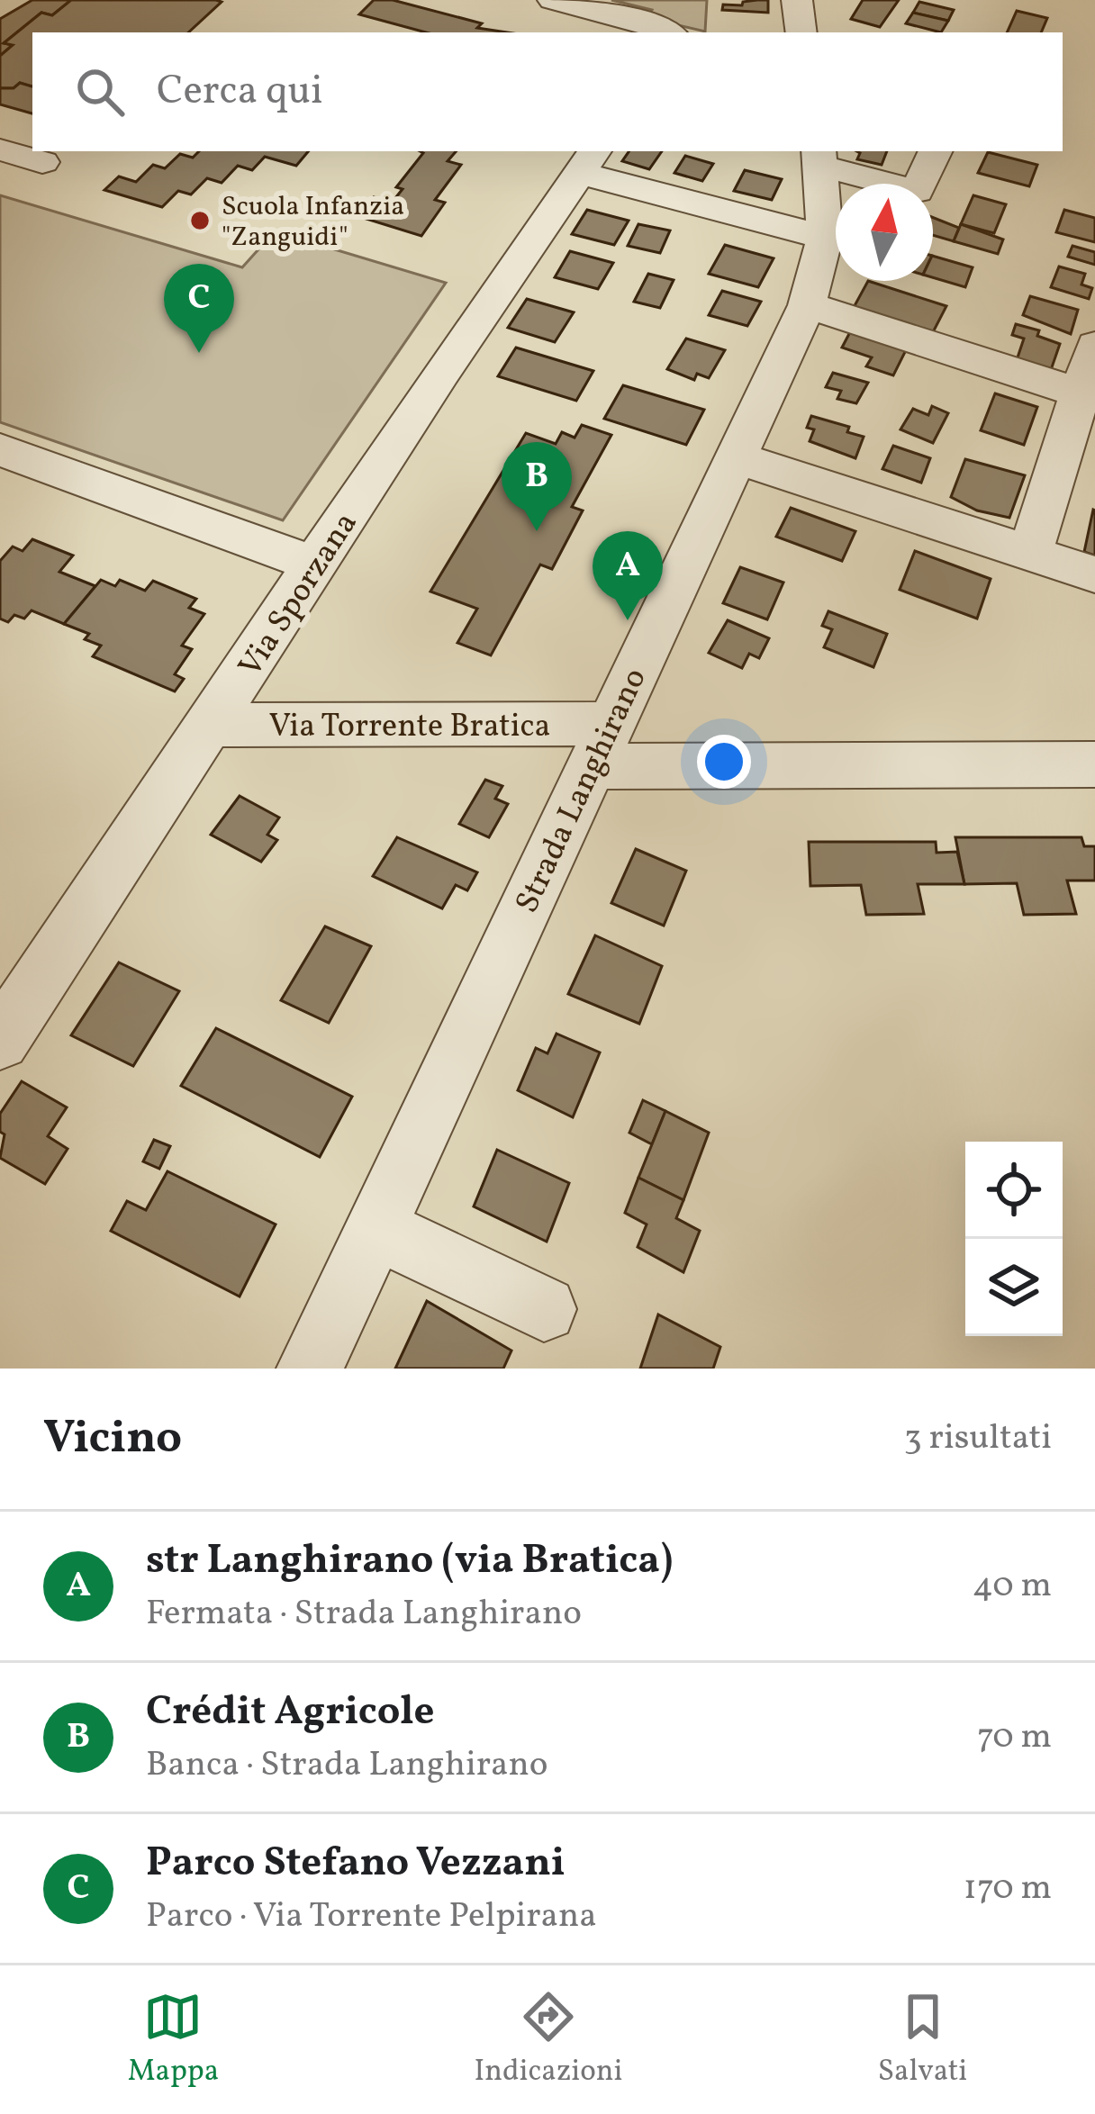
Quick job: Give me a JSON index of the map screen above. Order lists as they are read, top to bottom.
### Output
{
  "streets": {
    "street": ["Via Sporzana", "Via Torrente Bratica", "Strada Langhirano"]
  },
  "crossings": [
    ["Via Sporzana", "Via Torrente Bratica"],
    ["Via Torrente Bratica", "Strada Langhirano"]
  ],
  "places": ["Scuola Infanzia \"Zanguidi\""],
  "north": "top",
  "page": {
    "search": "Cerca qui",
    "pins": ["C", "B", "A"],
    "heading": ["Vicino", "3 risultati"],
    "list": [
      {
        "mark": "A",
        "name": "str Langhirano (via Bratica)",
        "note": "Fermata · Strada Langhirano",
        "value": "40 m"
      },
      {
        "mark": "B",
        "name": "Crédit Agricole",
        "note": "Banca · Strada Langhirano",
        "value": "70 m"
      },
      {
        "mark": "C",
        "name": "Parco Stefano Vezzani",
        "note": "Parco · Via Torrente Pelpirana",
        "value": "170 m"
      }
    ],
    "nav": ["Mappa", "Indicazioni", "Salvati"]
  }
}
